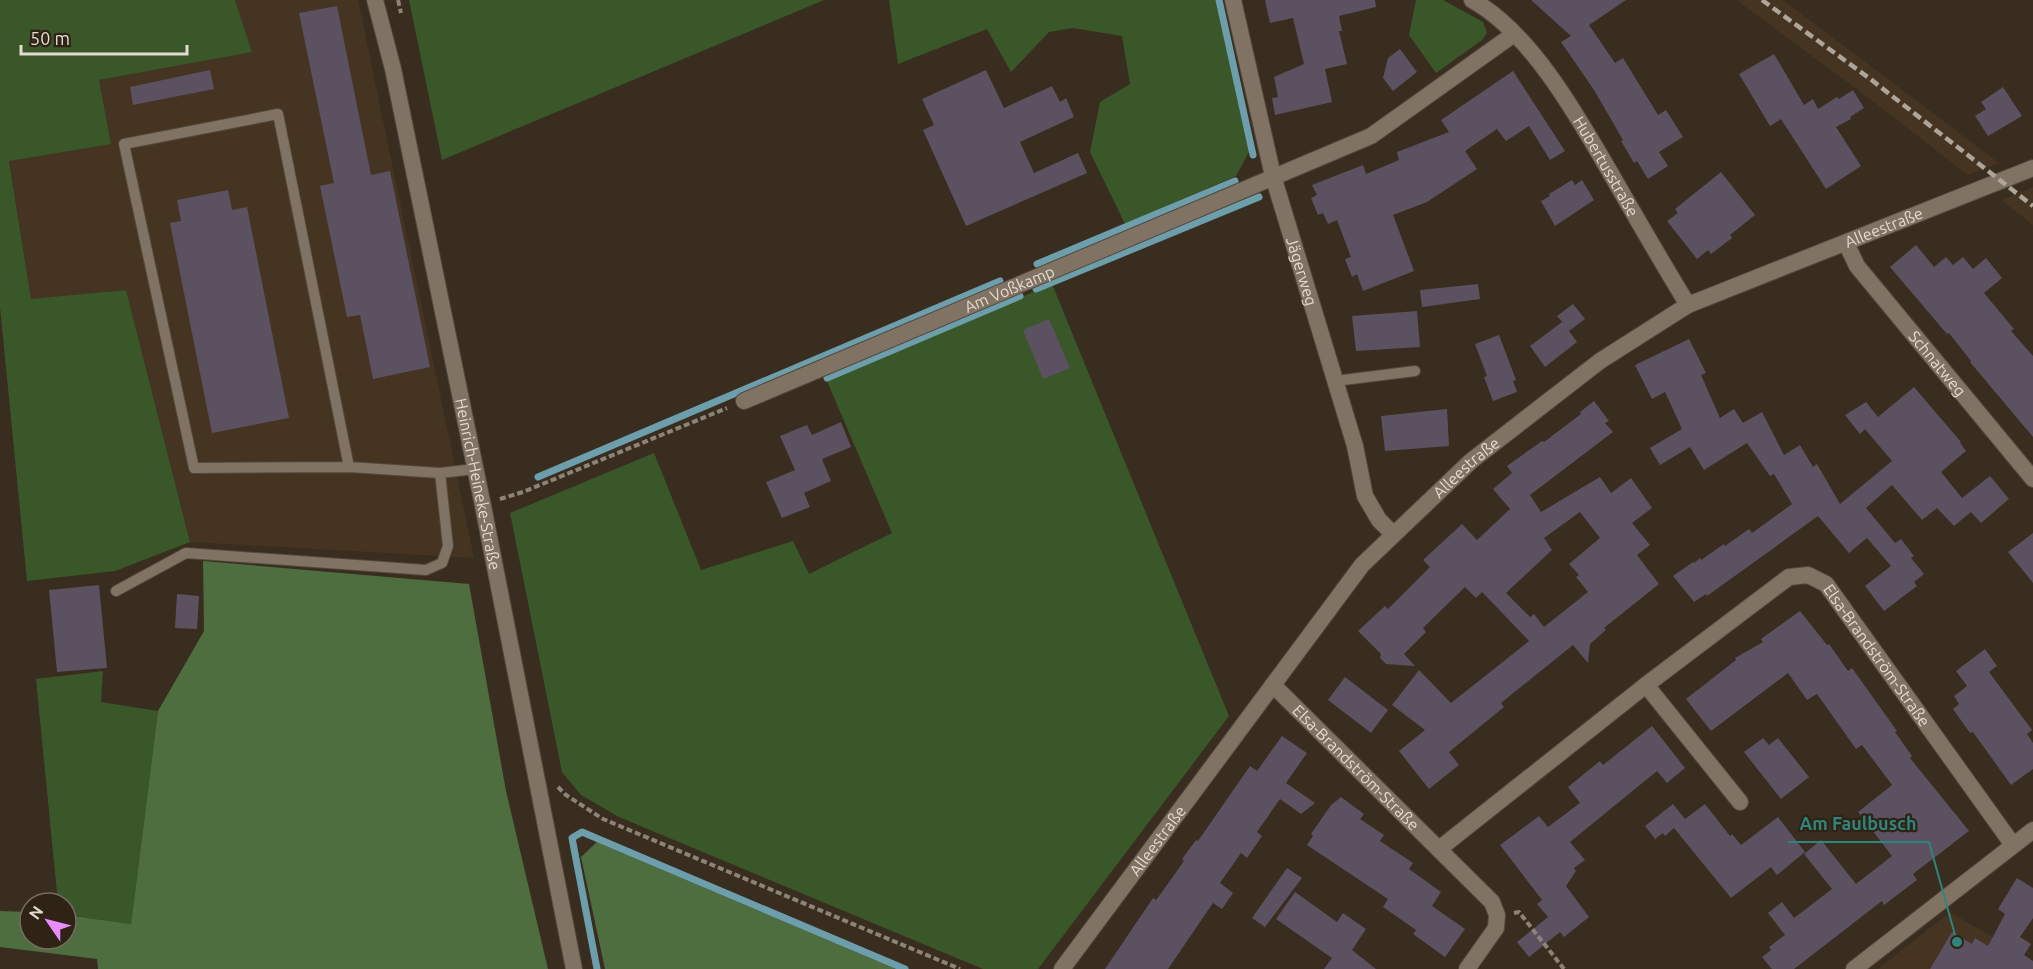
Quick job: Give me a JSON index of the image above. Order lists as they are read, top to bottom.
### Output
{
  "streets": {
    "street": [
      "Hubertusstraße",
      "Alleestraße",
      "Jägerweg",
      "Am Voßkamp",
      "Schnatweg",
      "Heinrich-Heineke-Straße",
      "Elsa-Brandström-Straße"
    ]
  },
  "crossings": [
    ["Hubertusstraße", "Alleestraße"],
    ["Alleestraße", "Jägerweg"],
    ["Alleestraße", "Schnatweg"],
    ["Alleestraße", "Elsa-Brandström-Straße"],
    ["Jägerweg", "Am Voßkamp"]
  ],
  "places": ["Am Faulbusch"],
  "scale_bar": "50 m",
  "north": "top left"
}
